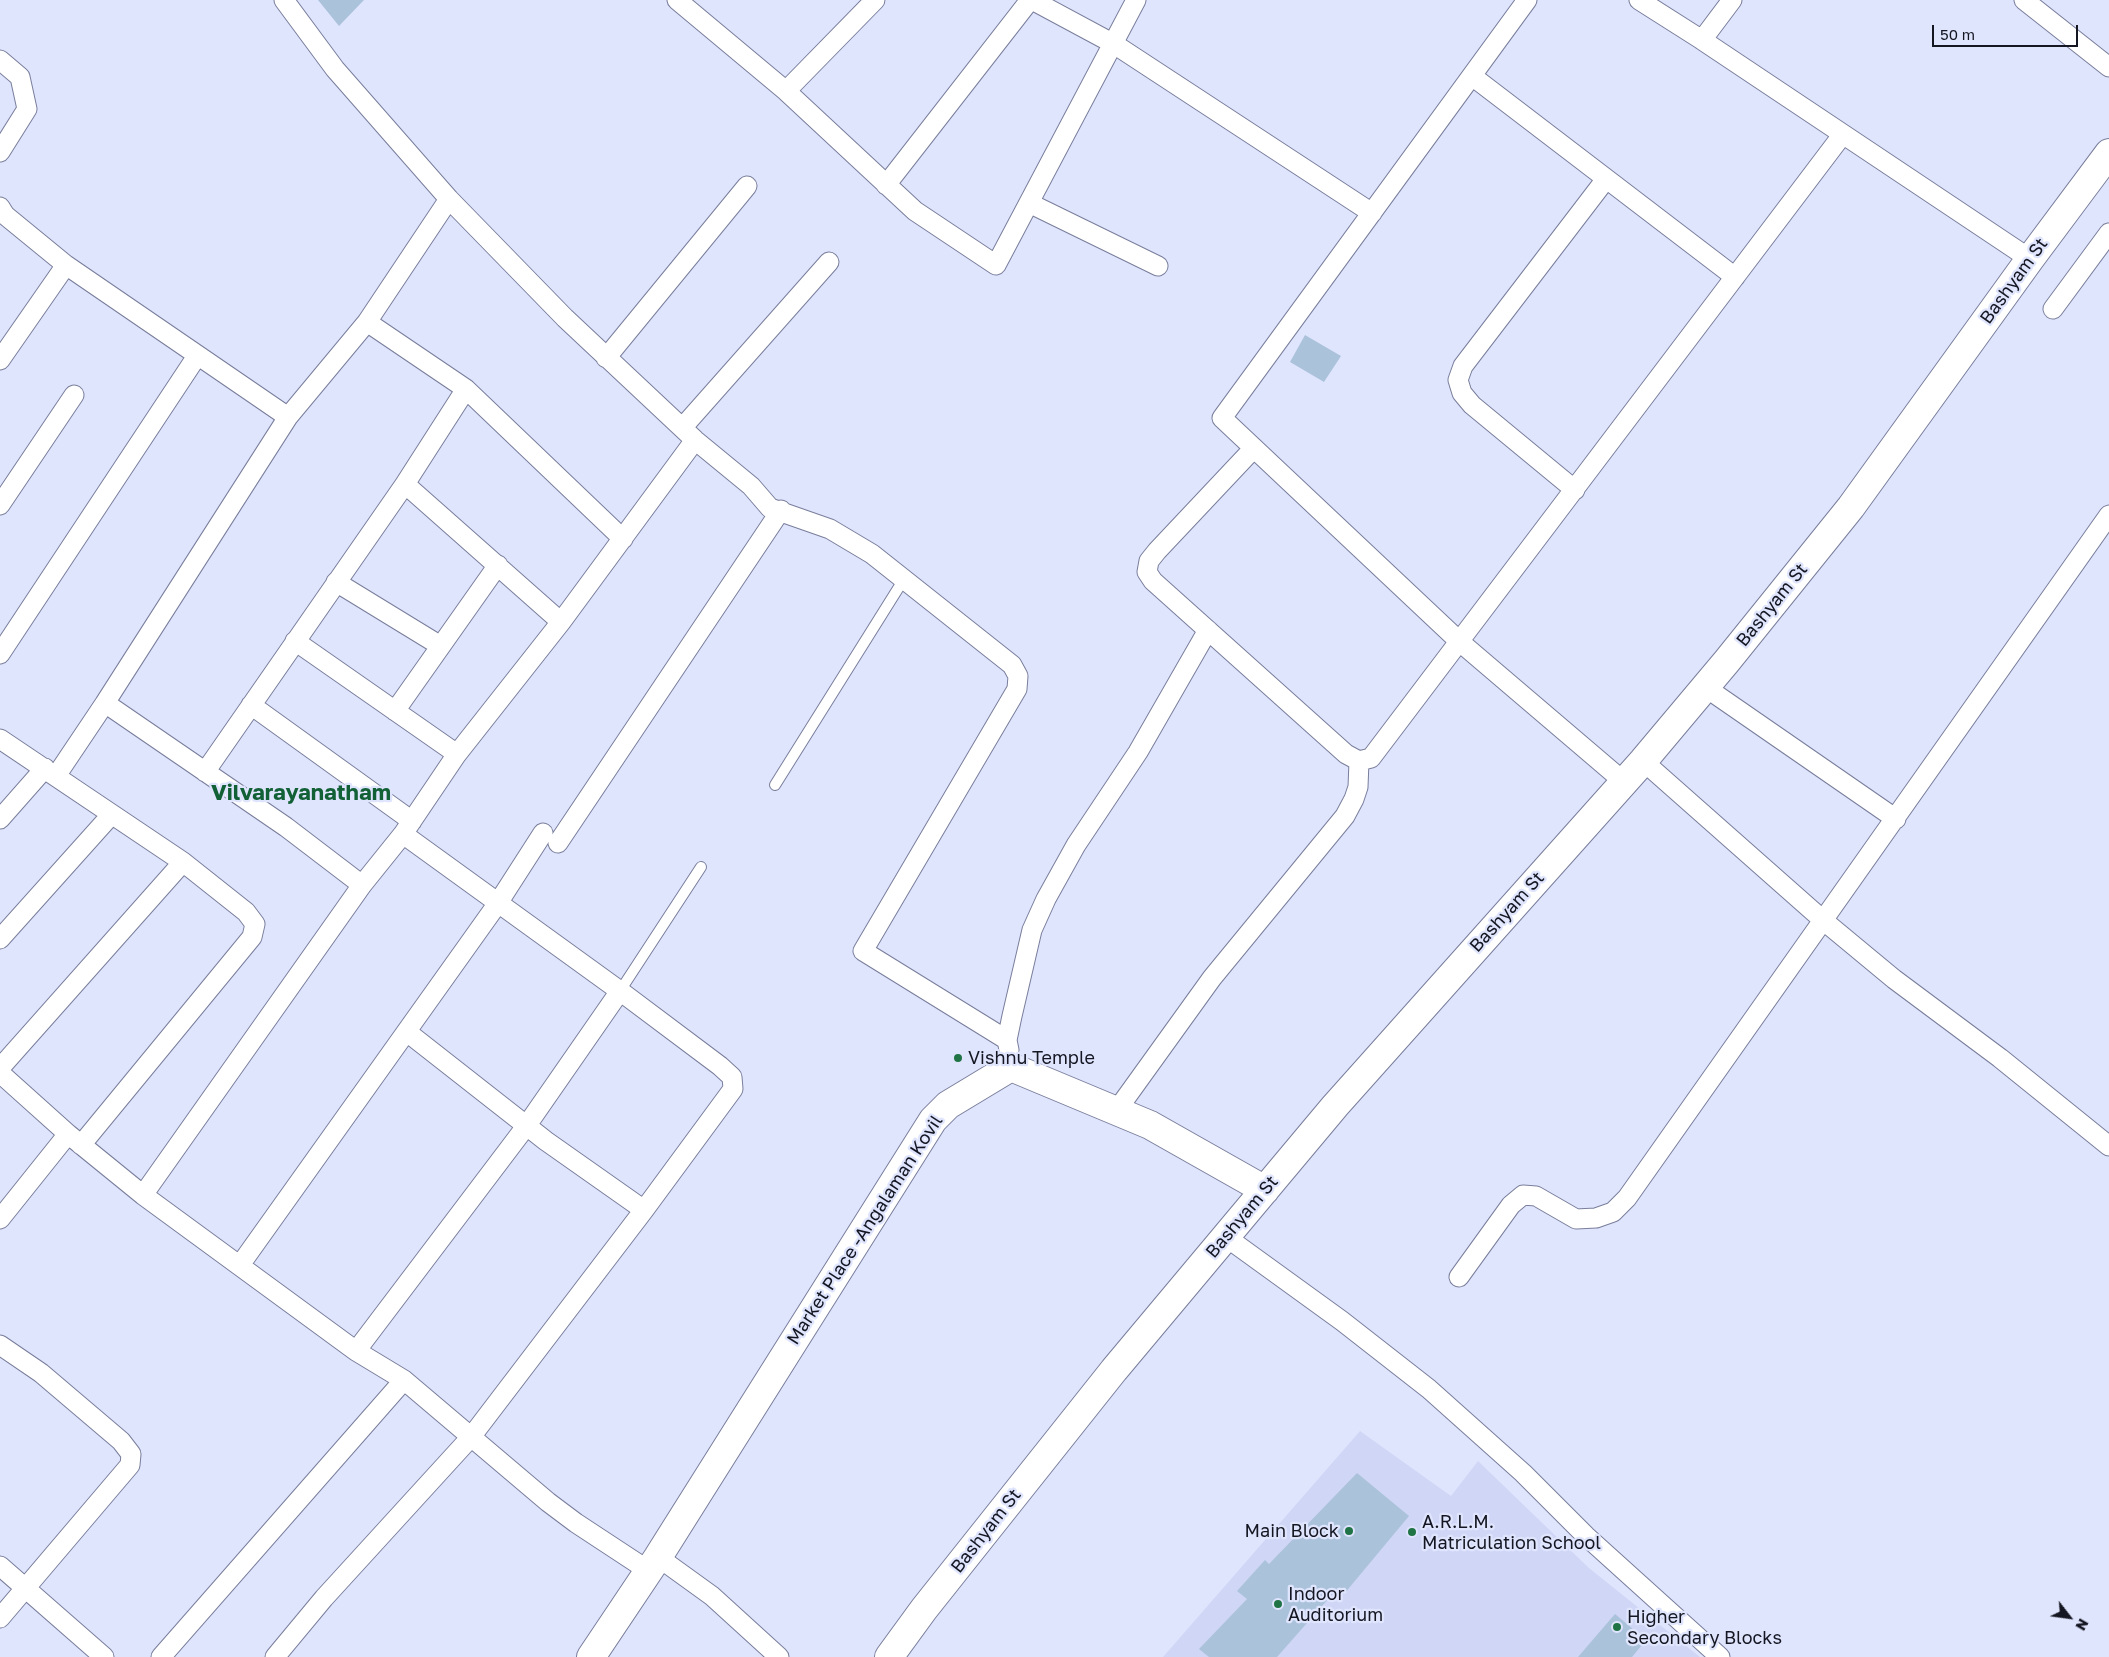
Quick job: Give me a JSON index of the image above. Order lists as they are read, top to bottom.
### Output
{
  "streets": {
    "street": ["Bashyam St", "Market Place -Angalaman Kovil"]
  },
  "districts": ["Vilvarayanatham"],
  "places": [
    "Vishnu Temple",
    "Main Block",
    "A.R.L.M. Matriculation School",
    "Indoor Auditorium",
    "Higher Secondary Blocks"
  ],
  "scale_bar": "50 m",
  "north": "bottom right"
}
